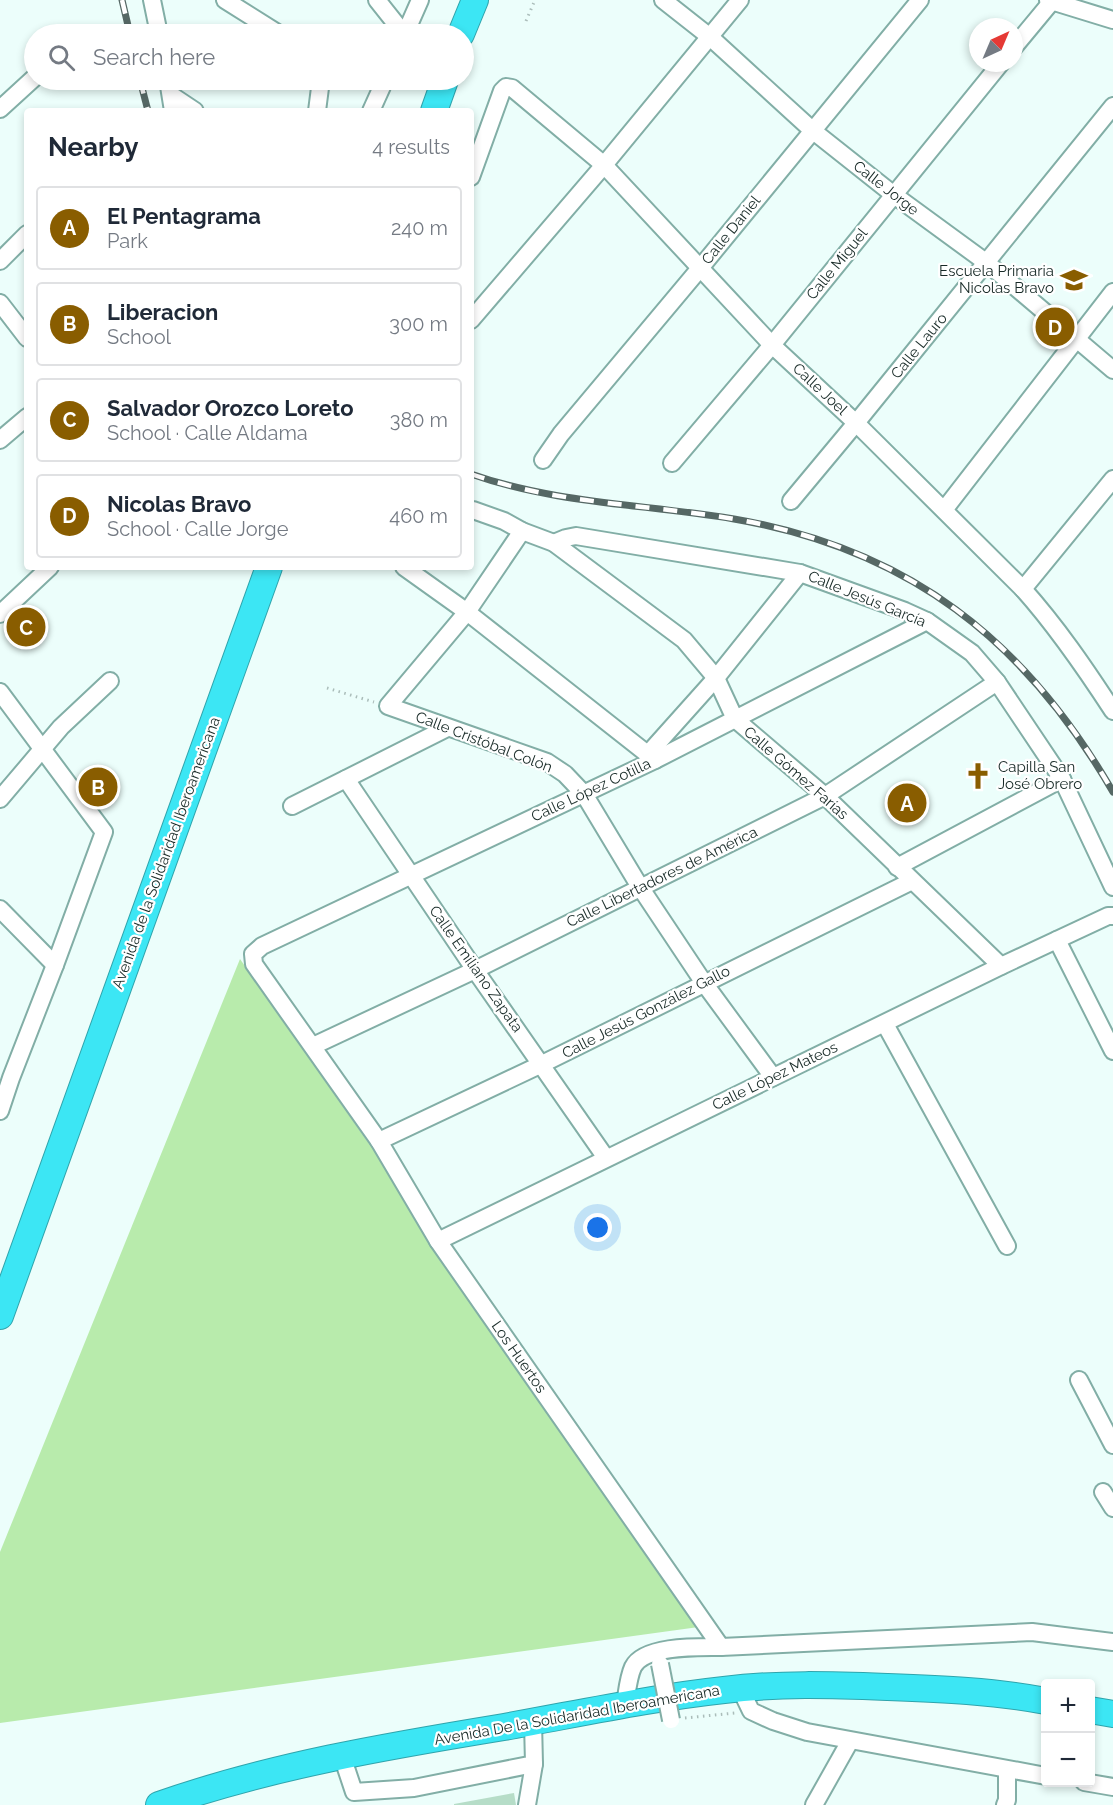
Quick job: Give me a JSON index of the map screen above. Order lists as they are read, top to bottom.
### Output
{
  "streets": {
    "highway": ["Avenida de la Solidaridad Iberoamericana", "Avenida De la Solidaridad Iberoamericana"],
    "street": [
      "Calle Jorge",
      "Calle Daniel",
      "Calle Miguel",
      "Calle Lauro",
      "Calle Joel",
      "Calle Jesús García",
      "Calle Cristóbal Colón",
      "Calle Gómez Farías",
      "Calle López Cotilla",
      "Calle Libertadores de América",
      "Calle Emiliano Zapata",
      "Calle Jesús González Gallo",
      "Calle López Mateos",
      "Los Huertos"
    ]
  },
  "crossings": [
    ["Calle Jorge", "Calle Daniel"],
    ["Calle Jorge", "Calle Miguel"],
    ["Calle Jorge", "Calle Lauro"],
    ["Calle Daniel", "Calle Joel"],
    ["Calle Miguel", "Calle Joel"],
    ["Calle Lauro", "Calle Joel"],
    ["Calle Jesús García", "Calle Gómez Farías"],
    ["Calle Jesús García", "Calle López Cotilla"],
    ["Calle Jesús García", "Calle Libertadores de América"],
    ["Calle Cristóbal Colón", "Calle López Cotilla"],
    ["Calle Cristóbal Colón", "Calle Libertadores de América"],
    ["Calle Cristóbal Colón", "Calle Jesús González Gallo"],
    ["Calle Cristóbal Colón", "Calle López Mateos"],
    ["Calle Gómez Farías", "Calle López Cotilla"],
    ["Calle Gómez Farías", "Calle Libertadores de América"],
    ["Calle Gómez Farías", "Calle Jesús González Gallo"],
    ["Calle Gómez Farías", "Calle López Mateos"],
    ["Calle López Cotilla", "Calle Emiliano Zapata"],
    ["Calle López Cotilla", "Los Huertos"],
    ["Calle Libertadores de América", "Calle Emiliano Zapata"],
    ["Calle Libertadores de América", "Los Huertos"],
    ["Calle Emiliano Zapata", "Calle Jesús González Gallo"],
    ["Calle Emiliano Zapata", "Calle López Mateos"],
    ["Calle Jesús González Gallo", "Los Huertos"],
    ["Calle López Mateos", "Los Huertos"]
  ],
  "places": {
    "school or university": ["Escuela Primaria Nicolas Bravo"],
    "church": ["Capilla San José Obrero"]
  },
  "north": "top right",
  "page": {
    "search": "Search here",
    "heading": ["Nearby", "4 results"],
    "list": [
      {
        "mark": "A",
        "name": "El Pentagrama",
        "note": "Park",
        "value": "240 m"
      },
      {
        "mark": "B",
        "name": "Liberacion",
        "note": "School",
        "value": "300 m"
      },
      {
        "mark": "C",
        "name": "Salvador Orozco Loreto",
        "note": "School · Calle Aldama",
        "value": "380 m"
      },
      {
        "mark": "D",
        "name": "Nicolas Bravo",
        "note": "School · Calle Jorge",
        "value": "460 m"
      }
    ],
    "pins": [
      "D",
      "C",
      "B",
      "A"
    ],
    "map_buttons": ["+", "−"]
  }
}
